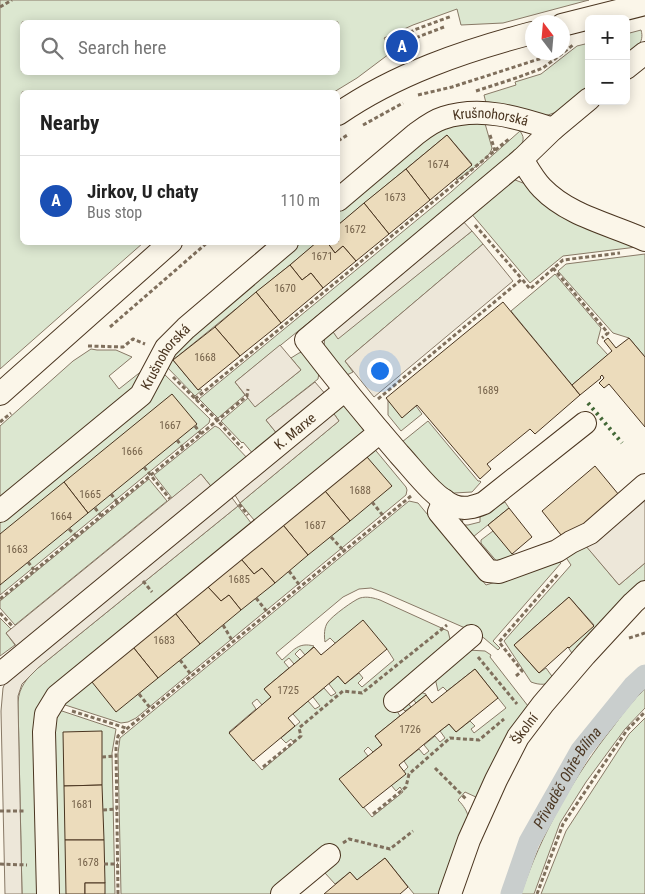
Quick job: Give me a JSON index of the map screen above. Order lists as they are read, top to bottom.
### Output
{
  "streets": {
    "street": ["Krušnohorská", "K. Marxe", "Školní"]
  },
  "water": ["Přivaděč Ohře-Bílina"],
  "house_numbers": [
    "1674",
    "1673",
    "1672",
    "1671",
    "1670",
    "1668",
    "1689",
    "1667",
    "1666",
    "1688",
    "1665",
    "1664",
    "1687",
    "1663",
    "1685",
    "1683",
    "1725",
    "1726",
    "1681",
    "1678"
  ],
  "north": "top",
  "page": {
    "map_buttons": ["+", "−"],
    "search": "Search here",
    "pins": "A",
    "heading": "Nearby",
    "list": [
      {
        "mark": "A",
        "name": "Jirkov, U chaty",
        "note": "Bus stop",
        "value": "110 m"
      }
    ]
  }
}
